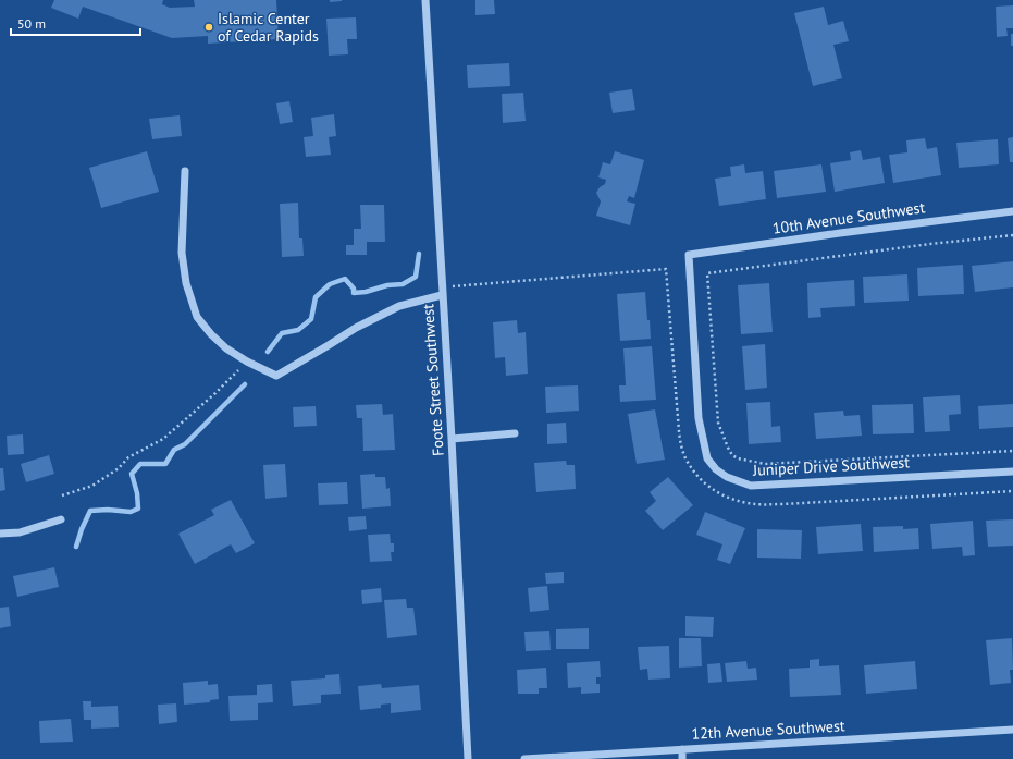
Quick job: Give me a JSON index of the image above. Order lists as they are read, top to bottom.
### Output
{
  "streets": {
    "street": [
      "10th Avenue Southwest",
      "Foote Street Southwest",
      "Juniper Drive Southwest",
      "12th Avenue Southwest"
    ]
  },
  "crossings": [
    ["10th Avenue Southwest", "Juniper Drive Southwest"]
  ],
  "places": ["Islamic Center of Cedar Rapids"],
  "scale_bar": "50 m"
}
